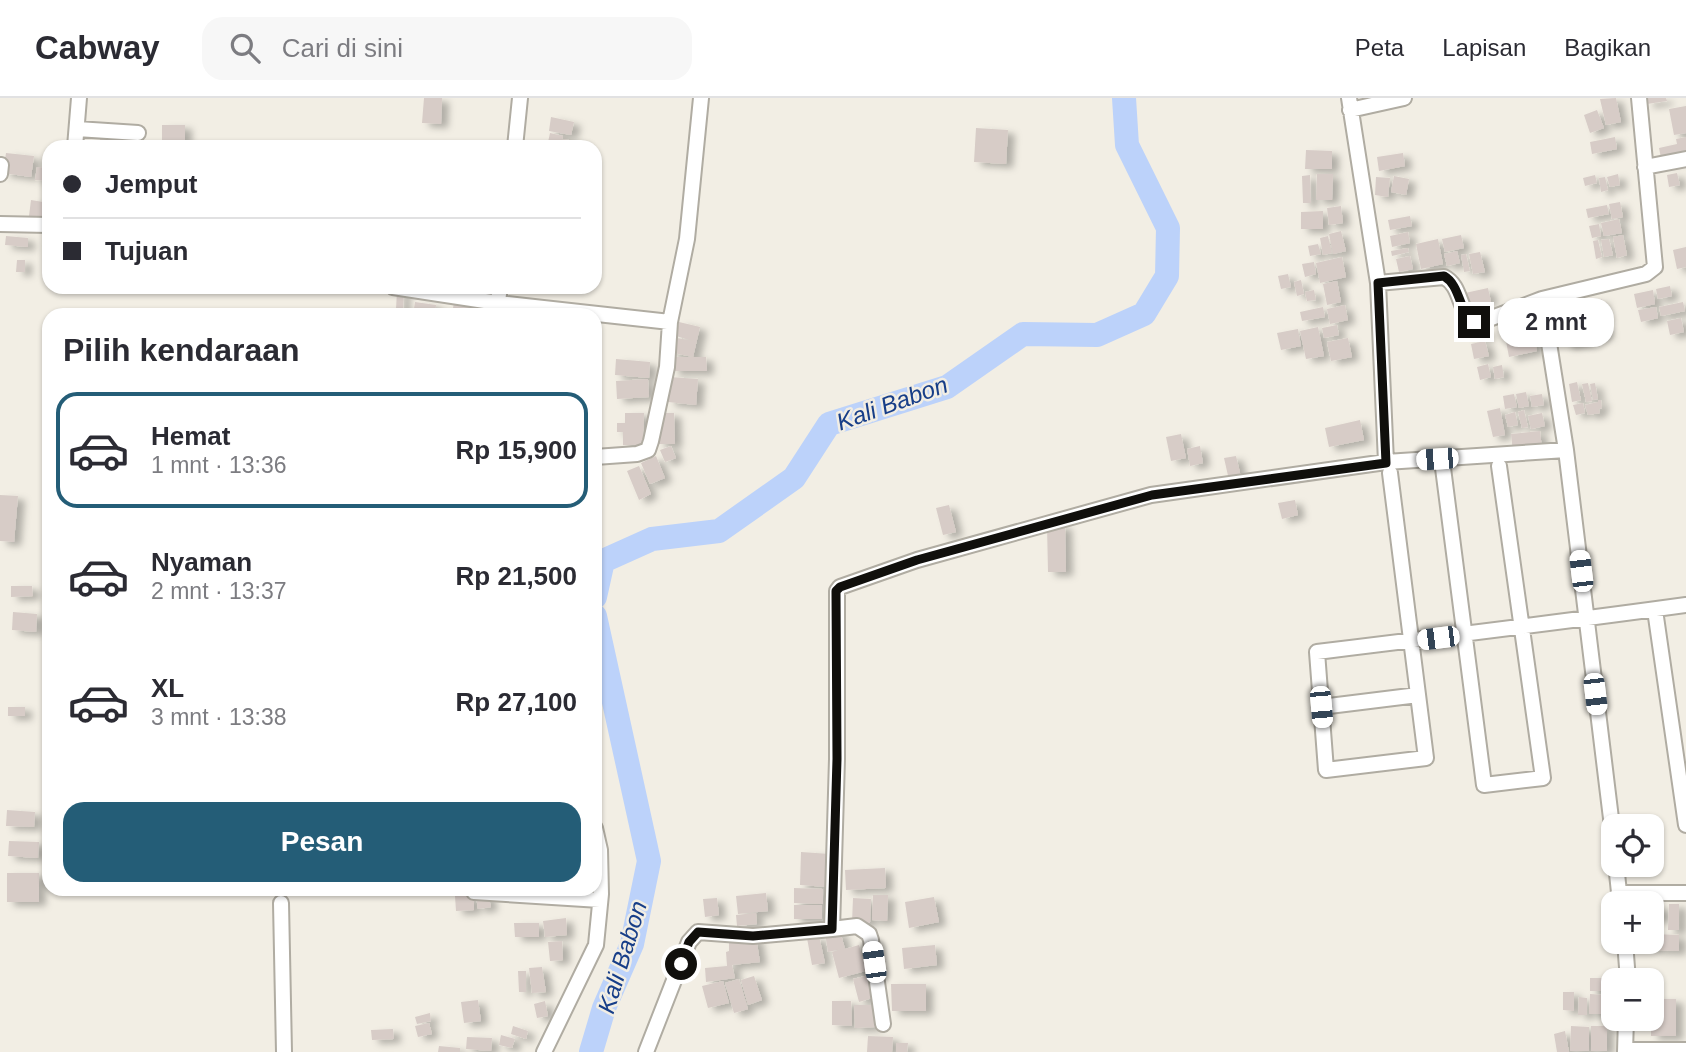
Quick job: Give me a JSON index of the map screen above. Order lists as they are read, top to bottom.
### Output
{
  "water": ["Kali Babon"],
  "page": {
    "header": "Cabway",
    "search": "Cari di sini",
    "nav": ["Peta", "Lapisan", "Bagikan"],
    "banner": ["Jemput", "Tujuan"],
    "bubble": "2 mnt",
    "heading": "Pilih kendaraan",
    "list": [
      {
        "name": "Hemat",
        "note": "1 mnt · 13:36",
        "value": "Rp 15,900"
      },
      {
        "name": "Nyaman",
        "note": "2 mnt · 13:37",
        "value": "Rp 21,500"
      },
      {
        "name": "XL",
        "note": "3 mnt · 13:38",
        "value": "Rp 27,100"
      }
    ],
    "buttons": "Pesan",
    "map_buttons": ["+", "−"]
  }
}
